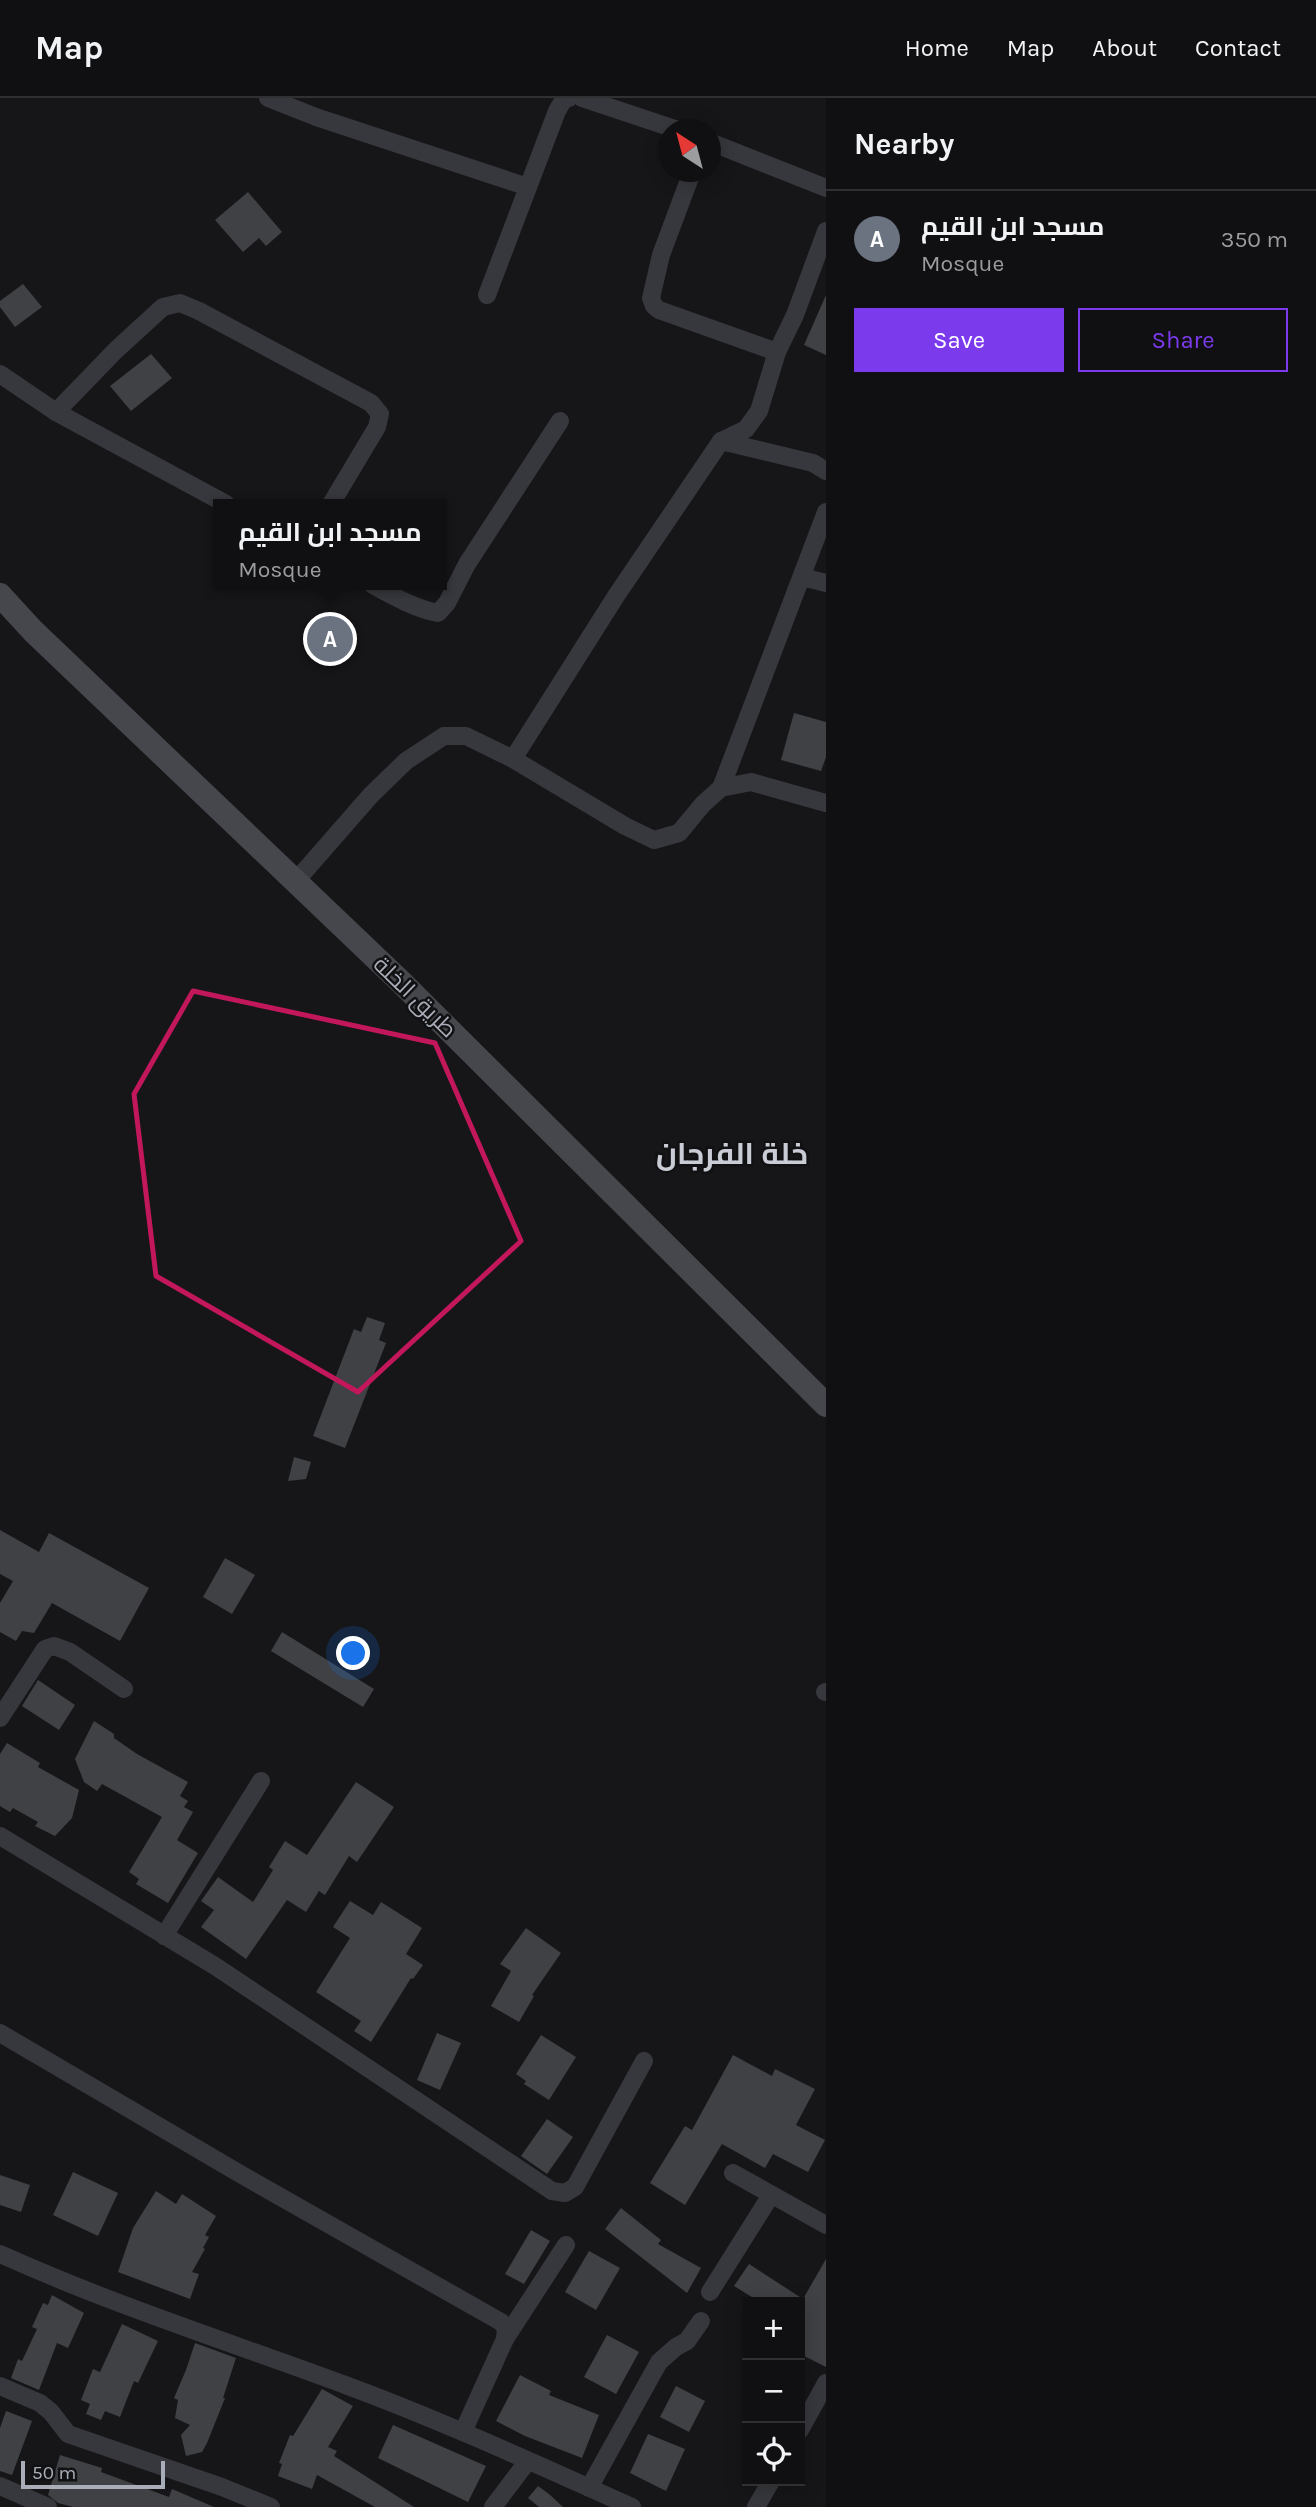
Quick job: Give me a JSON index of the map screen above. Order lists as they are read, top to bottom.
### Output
{
  "streets": {
    "street": ["طريق الخلة"]
  },
  "districts": ["خلة الفرجان"],
  "scale_bar": "50 m",
  "north": "top left",
  "page": {
    "header": "Map",
    "nav": [
      "Home",
      "Map",
      "About",
      "Contact"
    ],
    "heading": "Nearby",
    "list": [
      {
        "mark": "A",
        "name": "مسجد ابن القيم",
        "note": "Mosque",
        "value": "350 m"
      }
    ],
    "buttons": ["Save", "Share"],
    "popup": ["مسجد ابن القيم", "Mosque"],
    "pins": "A",
    "map_buttons": ["+", "−"],
    "scale": "50 m"
  }
}
